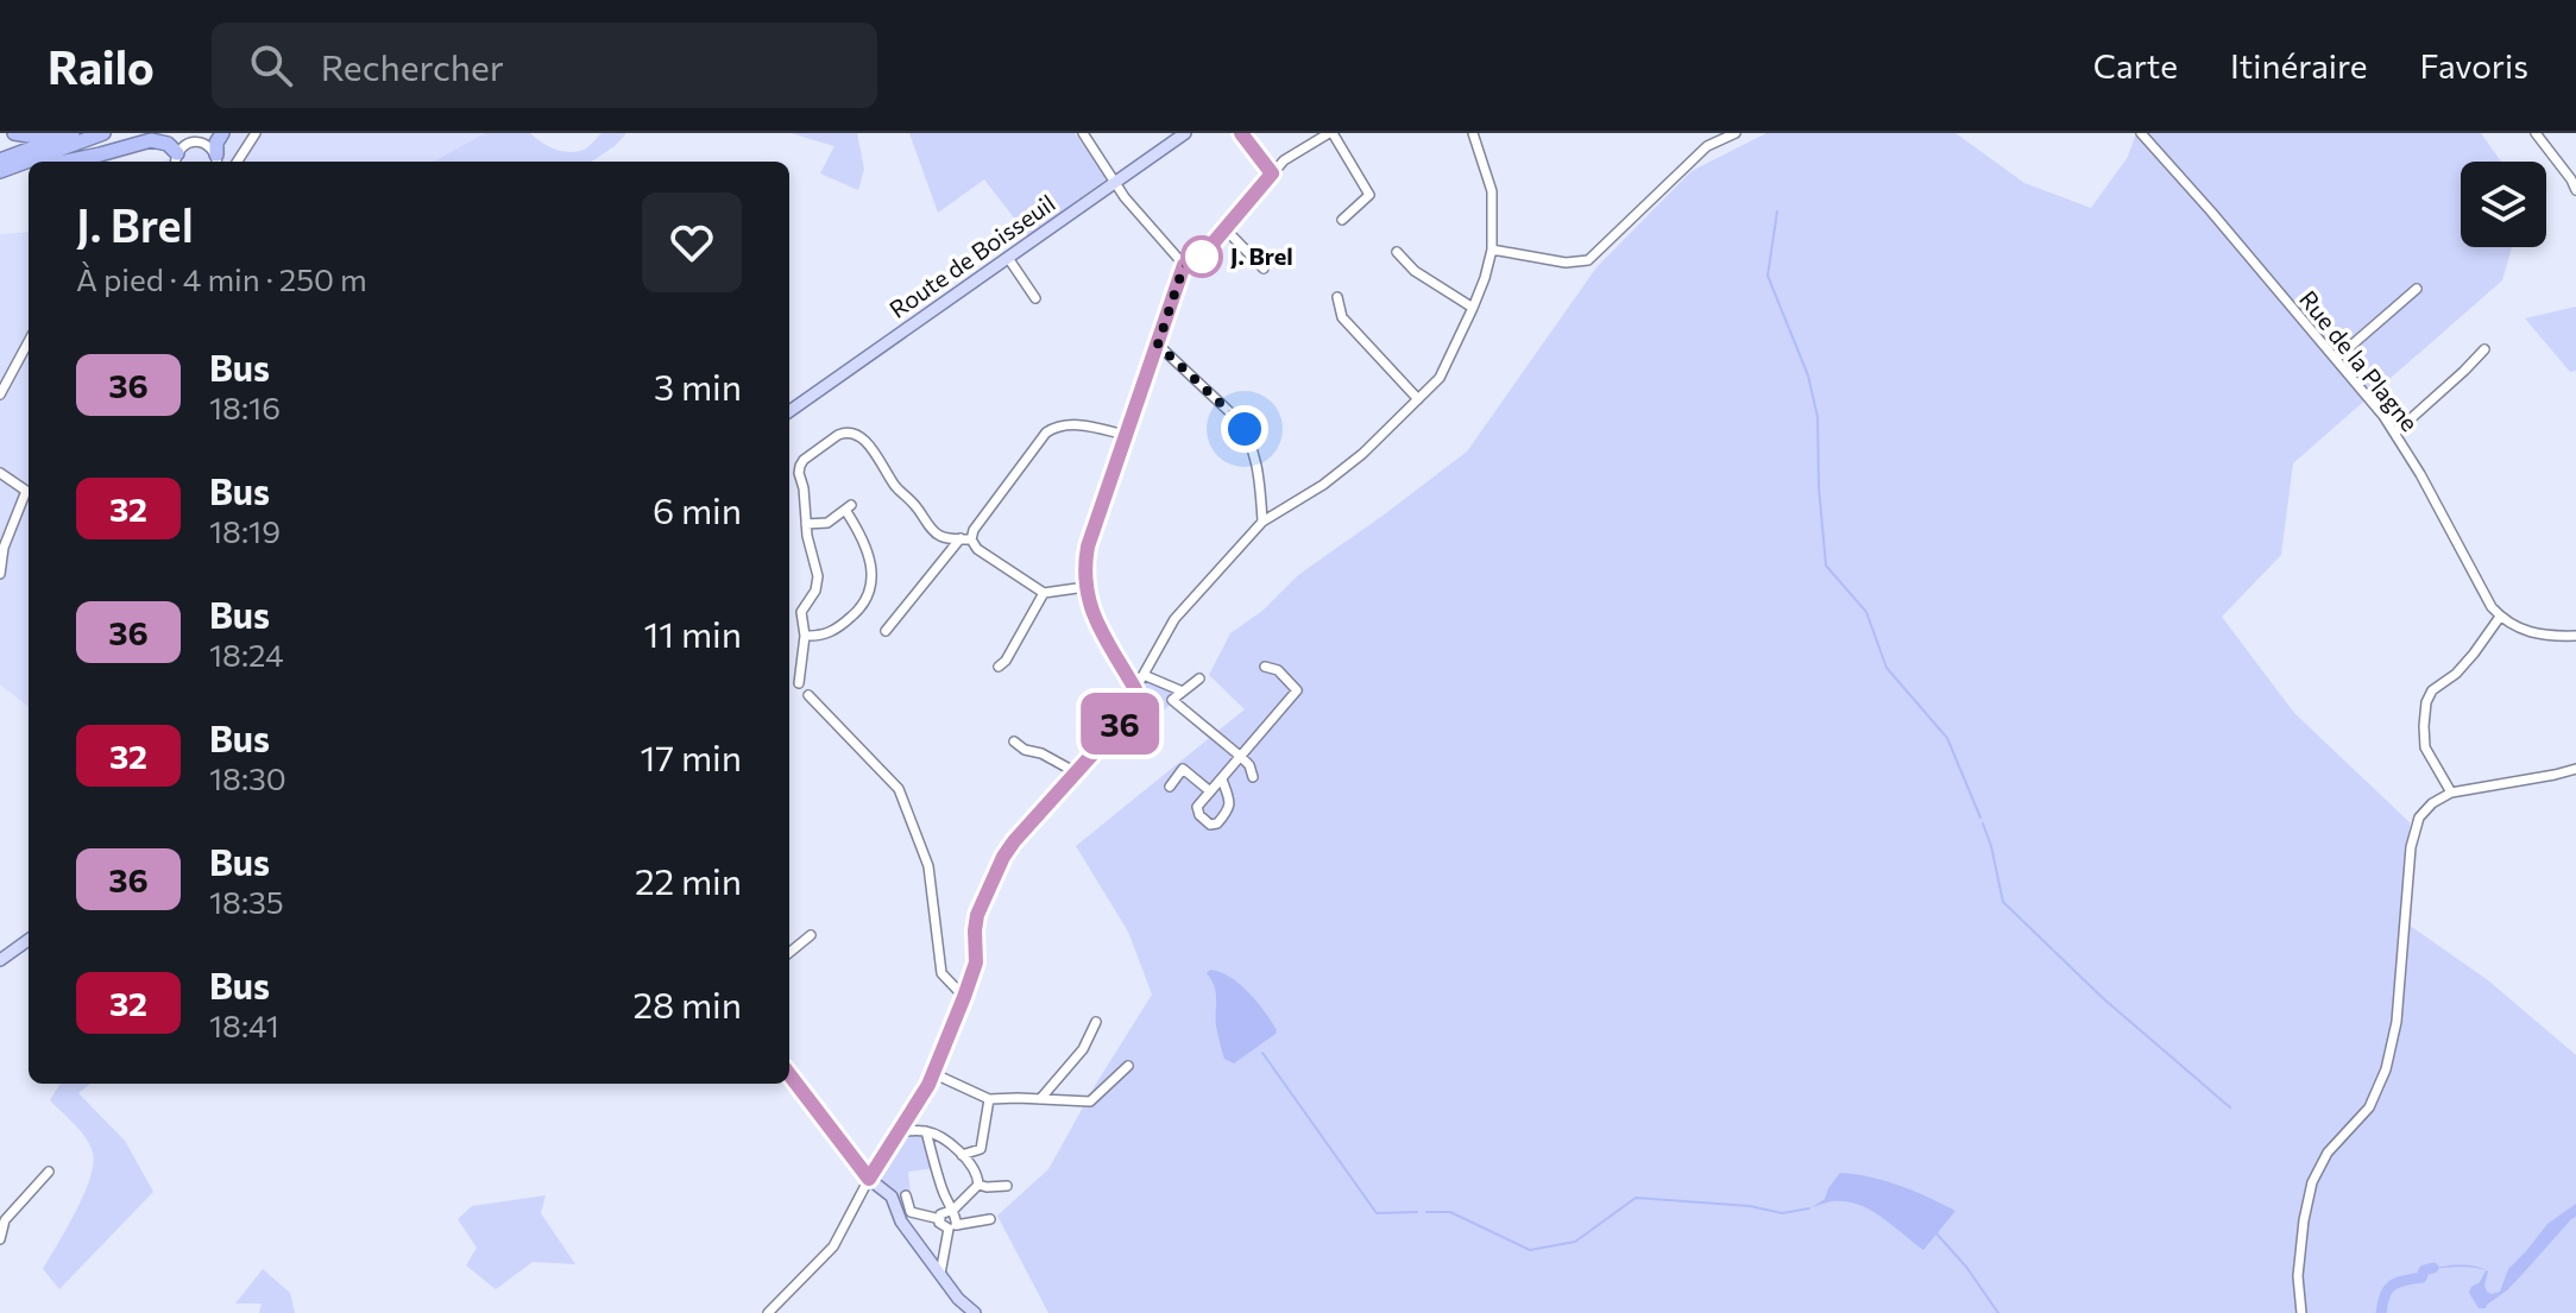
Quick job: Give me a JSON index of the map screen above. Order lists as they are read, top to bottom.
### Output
{
  "streets": {
    "main road": ["Route de Boisseuil"],
    "street": ["Rue de la Plagne"]
  },
  "places": ["J. Brel"],
  "lines": ["bus line 36"],
  "page": {
    "header": "Railo",
    "search": "Rechercher",
    "nav": ["Carte", "Itinéraire", "Favoris"],
    "on_map": "36",
    "heading": ["J. Brel", "À pied · 4 min · 250 m"],
    "list": [
      {
        "mark": "36",
        "name": "Bus",
        "note": "18:16",
        "value": "3 min"
      },
      {
        "mark": "32",
        "name": "Bus",
        "note": "18:19",
        "value": "6 min"
      },
      {
        "mark": "36",
        "name": "Bus",
        "note": "18:24",
        "value": "11 min"
      },
      {
        "mark": "32",
        "name": "Bus",
        "note": "18:30",
        "value": "17 min"
      },
      {
        "mark": "36",
        "name": "Bus",
        "note": "18:35",
        "value": "22 min"
      },
      {
        "mark": "32",
        "name": "Bus",
        "note": "18:41",
        "value": "28 min"
      }
    ]
  }
}
